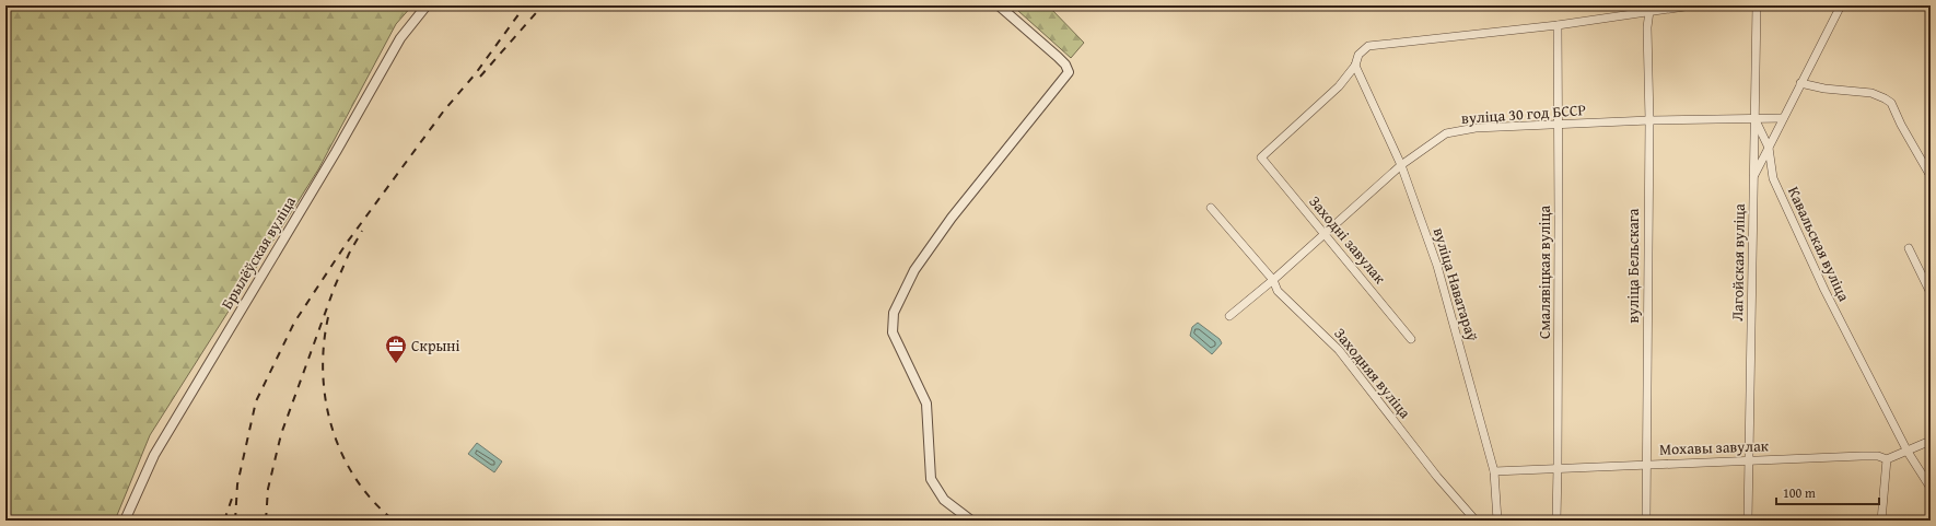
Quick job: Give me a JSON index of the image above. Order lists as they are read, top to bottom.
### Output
{
  "streets": {
    "street": [
      "вуліца 30 год БССР",
      "Заходні завулак",
      "Кавальская вуліца",
      "Брылёўская вуліца",
      "Лагойская вуліца",
      "вуліца Бельскага",
      "Смалявіцкая вуліца",
      "вуліца Наватараў",
      "Заходняя вуліца",
      "Мохавы завулак"
    ]
  },
  "crossings": [
    ["вуліца 30 год БССР", "Заходні завулак"],
    ["вуліца 30 год БССР", "Кавальская вуліца"],
    ["вуліца 30 год БССР", "Лагойская вуліца"],
    ["вуліца 30 год БССР", "вуліца Бельскага"],
    ["вуліца 30 год БССР", "Смалявіцкая вуліца"],
    ["вуліца 30 год БССР", "вуліца Наватараў"],
    ["вуліца 30 год БССР", "Заходняя вуліца"],
    ["Заходні завулак", "вуліца Наватараў"],
    ["Кавальская вуліца", "Лагойская вуліца"],
    ["Кавальская вуліца", "Мохавы завулак"],
    ["Лагойская вуліца", "Мохавы завулак"],
    ["вуліца Бельскага", "Мохавы завулак"],
    ["Смалявіцкая вуліца", "Мохавы завулак"],
    ["вуліца Наватараў", "Мохавы завулак"]
  ],
  "places": {
    "office": ["Скрыні"]
  },
  "scale_bar": "100 m"
}
